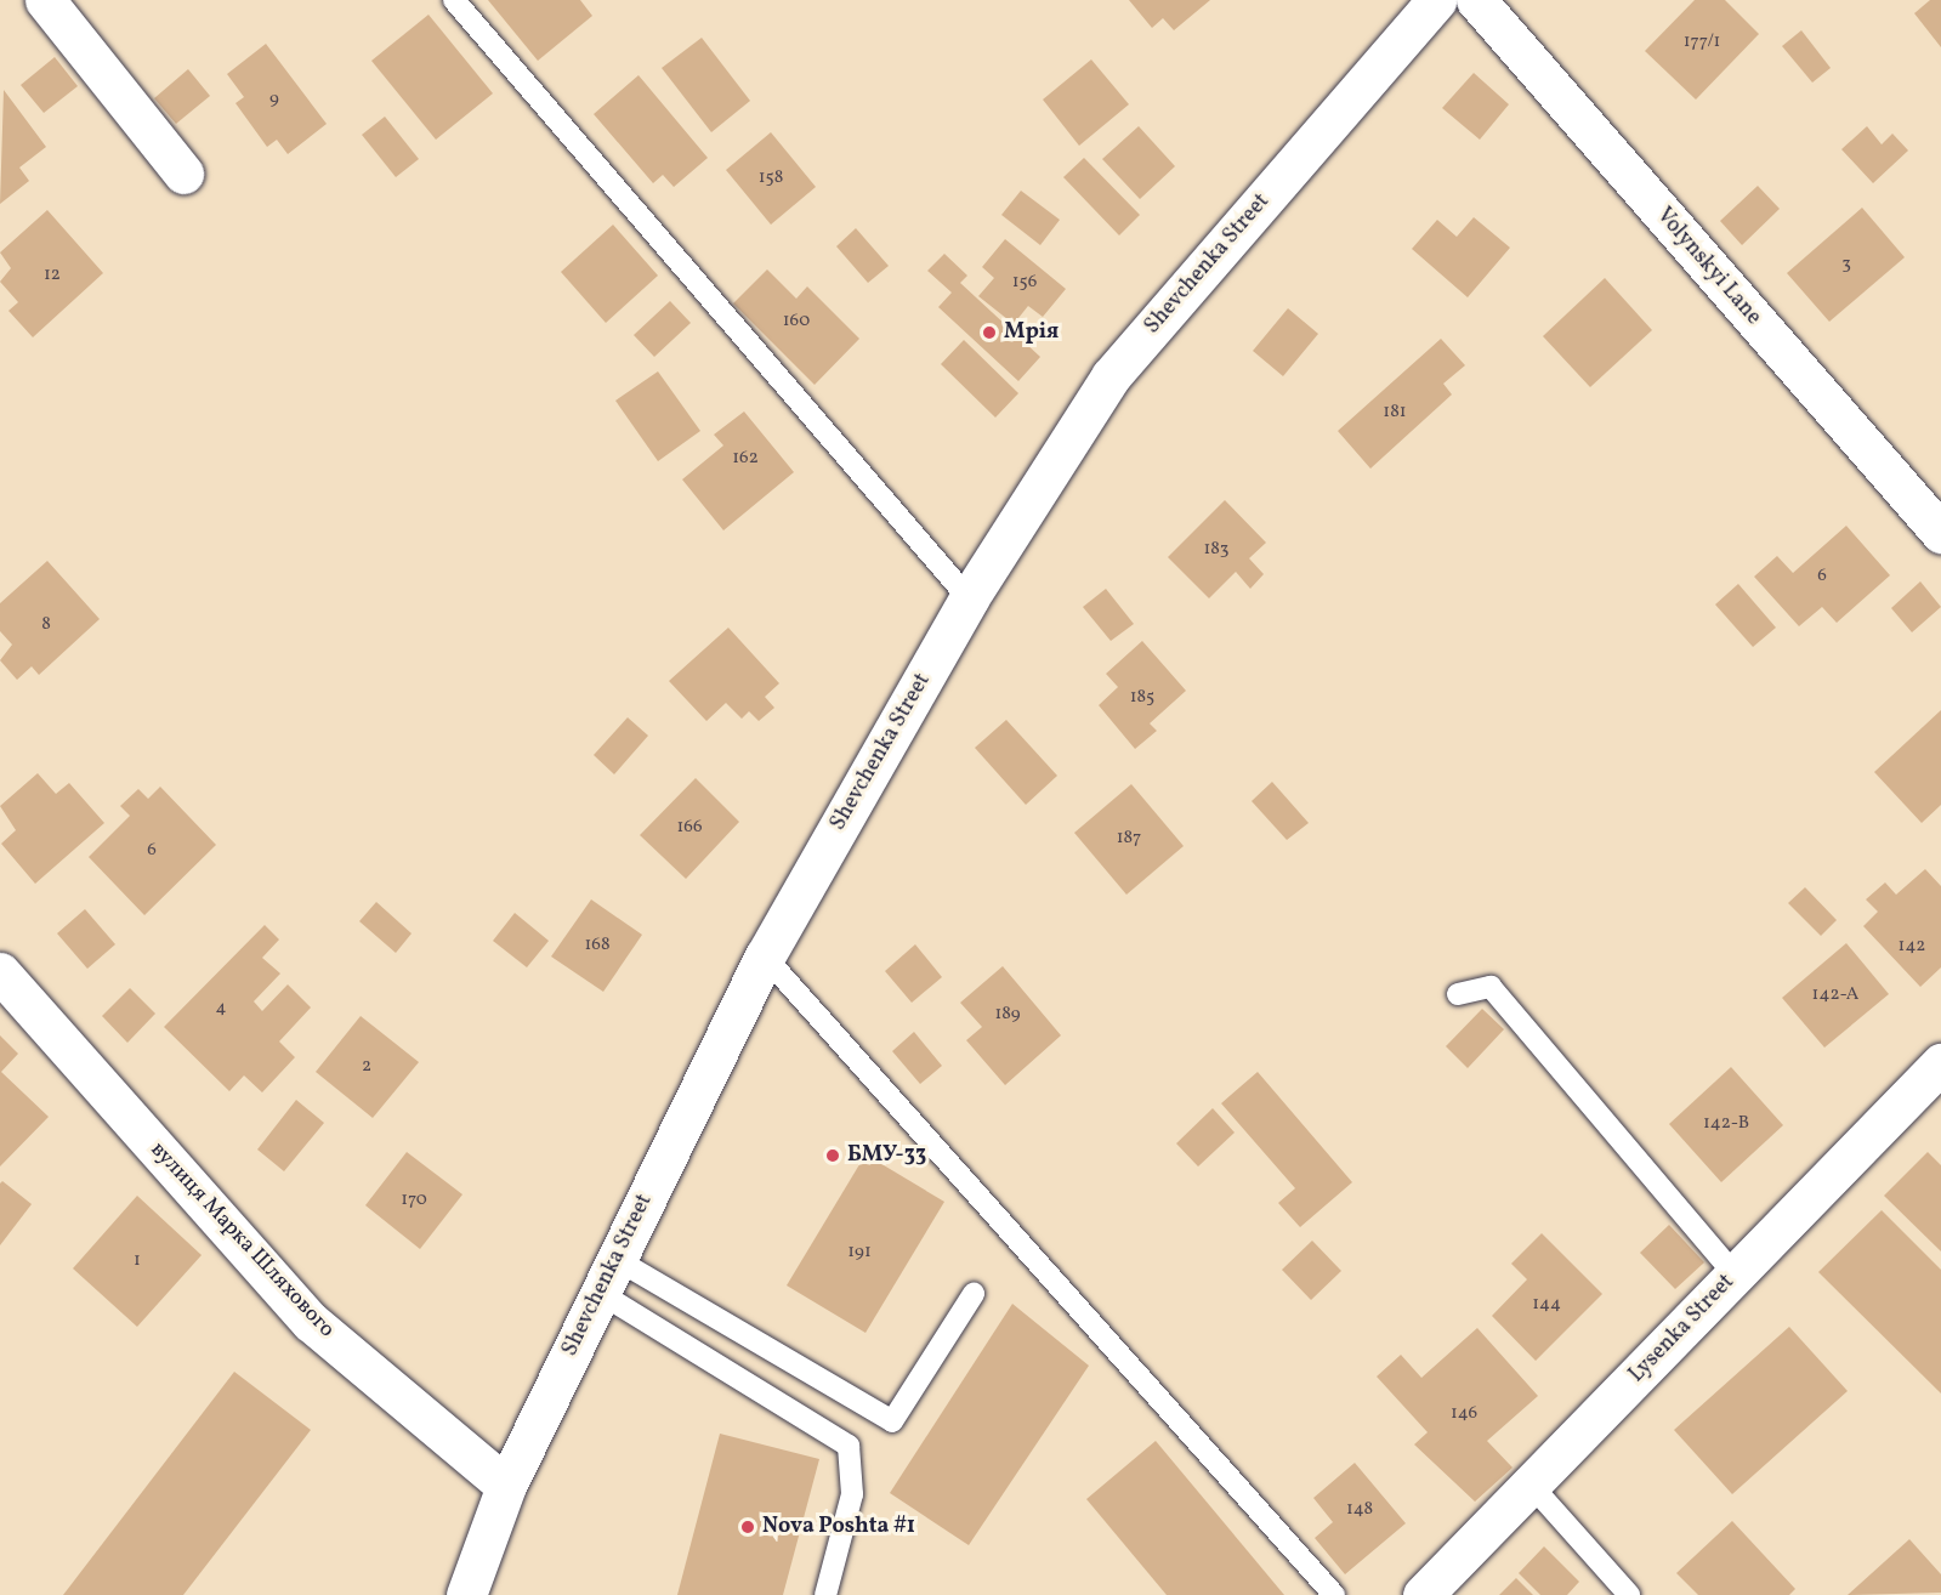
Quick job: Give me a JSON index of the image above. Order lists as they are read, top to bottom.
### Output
{
  "streets": {
    "street": [
      "Shevchenka Street",
      "Volynskyi Lane",
      "вулиця Марка Шляхового",
      "Lysenka Street"
    ]
  },
  "crossings": [
    ["Shevchenka Street", "вулиця Марка Шляхового"]
  ],
  "places": ["Мрія", "БМУ-33", "Nova Poshta #1"],
  "house_numbers": [
    "177/1",
    "9",
    "158",
    "3",
    "12",
    "156",
    "160",
    "181",
    "162",
    "183",
    "6",
    "8",
    "185",
    "166",
    "187",
    "6",
    "168",
    "142",
    "142-А",
    "4",
    "189",
    "2",
    "142-В",
    "170",
    "191",
    "1",
    "144",
    "146",
    "148"
  ]
}
